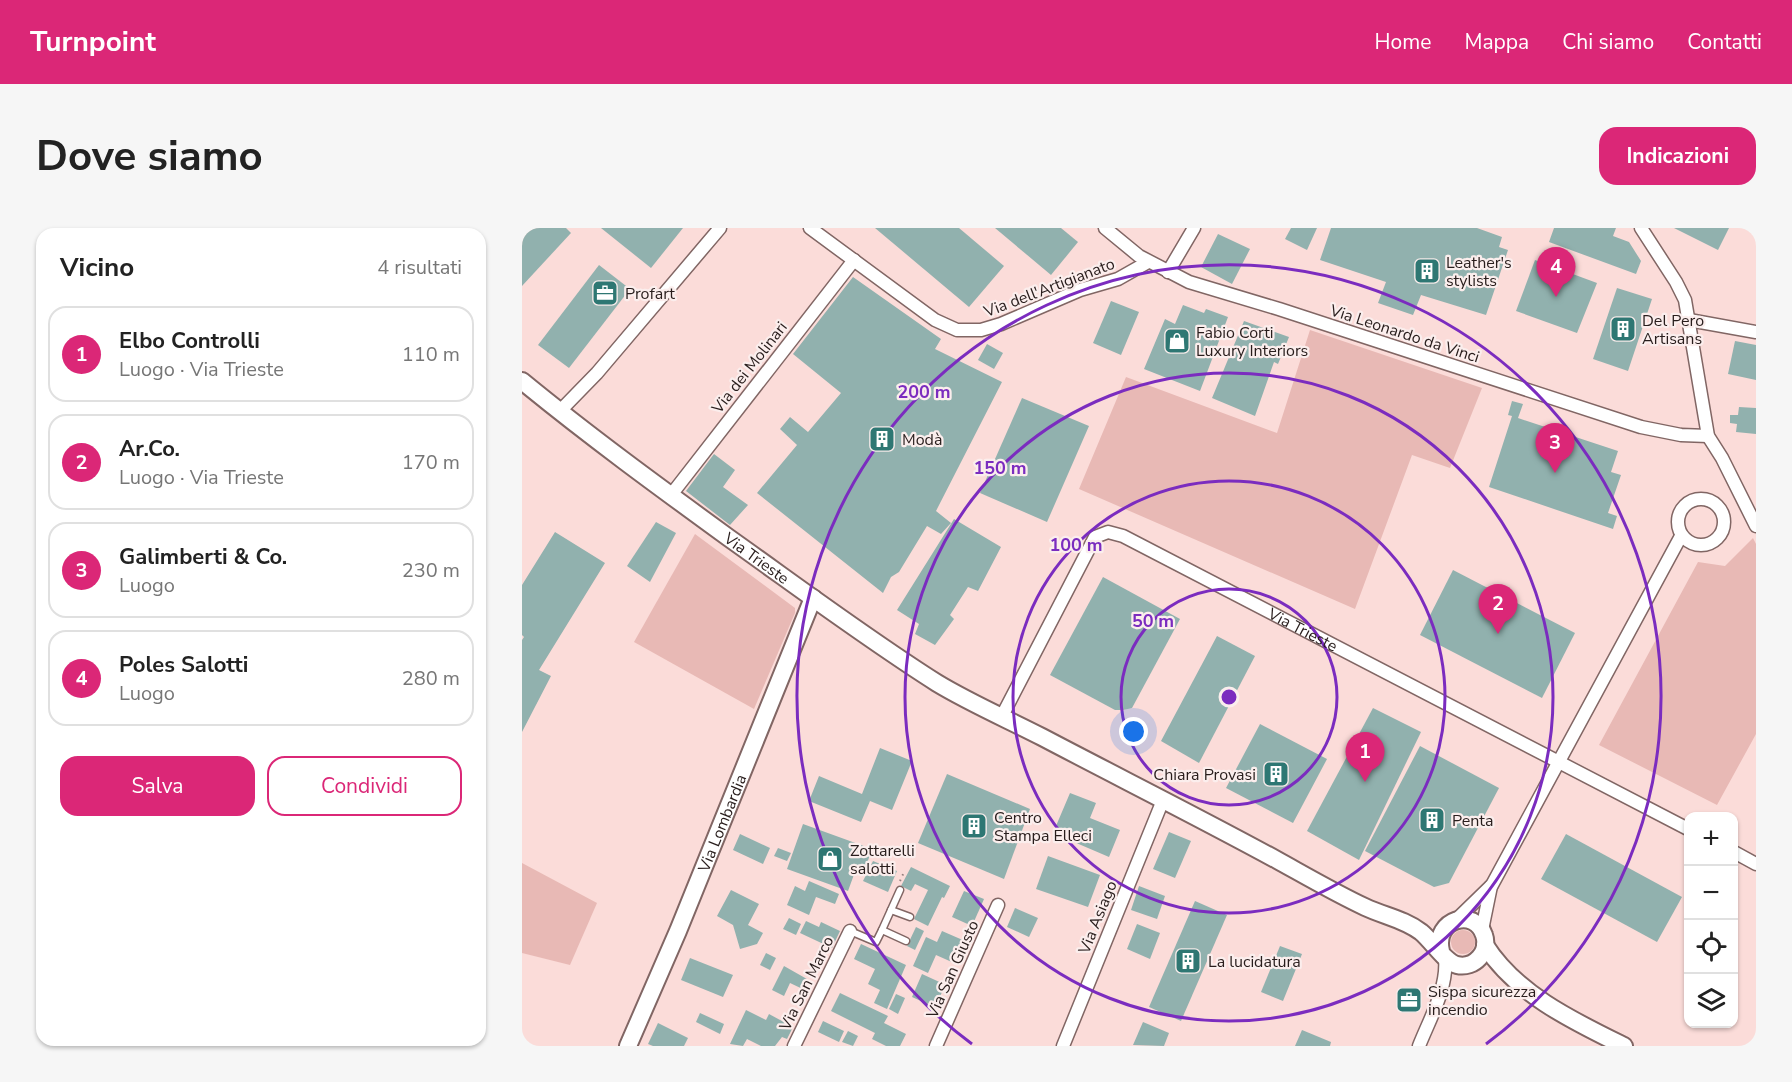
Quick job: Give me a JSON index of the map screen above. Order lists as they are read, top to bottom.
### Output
{
  "streets": {
    "street": [
      "Via dell'Artigianato",
      "Via Leonardo da Vinci",
      "Via dei Molinari",
      "Via Trieste",
      "Via Lombardia",
      "Via Asiago",
      "Via San Giusto",
      "Via San Marco"
    ]
  },
  "crossings": [
    ["Via dell'Artigianato", "Via Leonardo da Vinci"],
    ["Via dell'Artigianato", "Via dei Molinari"],
    ["Via dei Molinari", "Via Trieste"],
    ["Via Trieste", "Via Lombardia"],
    ["Via Trieste", "Via Asiago"]
  ],
  "places": {
    "building": [
      "Leather's stylists",
      "Del Pero Artisans",
      "Modà",
      "Chiara Provasi",
      "Penta",
      "Centro Stampa Elleci",
      "La lucidatura"
    ],
    "office": ["Profart", "Sispa sicurezza incendio"],
    "shop": ["Fabio Corti Luxury Interiors", "Zottarelli salotti"]
  },
  "page": {
    "header": "Turnpoint",
    "nav": [
      "Home",
      "Mappa",
      "Chi siamo",
      "Contatti"
    ],
    "buttons": [
      "Indicazioni",
      ["Salva", "Condividi"]
    ],
    "title": "Dove siamo",
    "heading": ["Vicino", "4 risultati"],
    "pins": [
      "4",
      "3",
      "2",
      "1"
    ],
    "list": [
      {
        "mark": "1",
        "name": "Elbo Controlli",
        "note": "Luogo · Via Trieste",
        "value": "110 m"
      },
      {
        "mark": "2",
        "name": "Ar.Co.",
        "note": "Luogo · Via Trieste",
        "value": "170 m"
      },
      {
        "mark": "3",
        "name": "Galimberti & Co.",
        "note": "Luogo",
        "value": "230 m"
      },
      {
        "mark": "4",
        "name": "Poles Salotti",
        "note": "Luogo",
        "value": "280 m"
      }
    ],
    "map_buttons": ["+", "−"]
  },
  "rings": [
    "200 m",
    "150 m",
    "100 m",
    "50 m"
  ]
}
